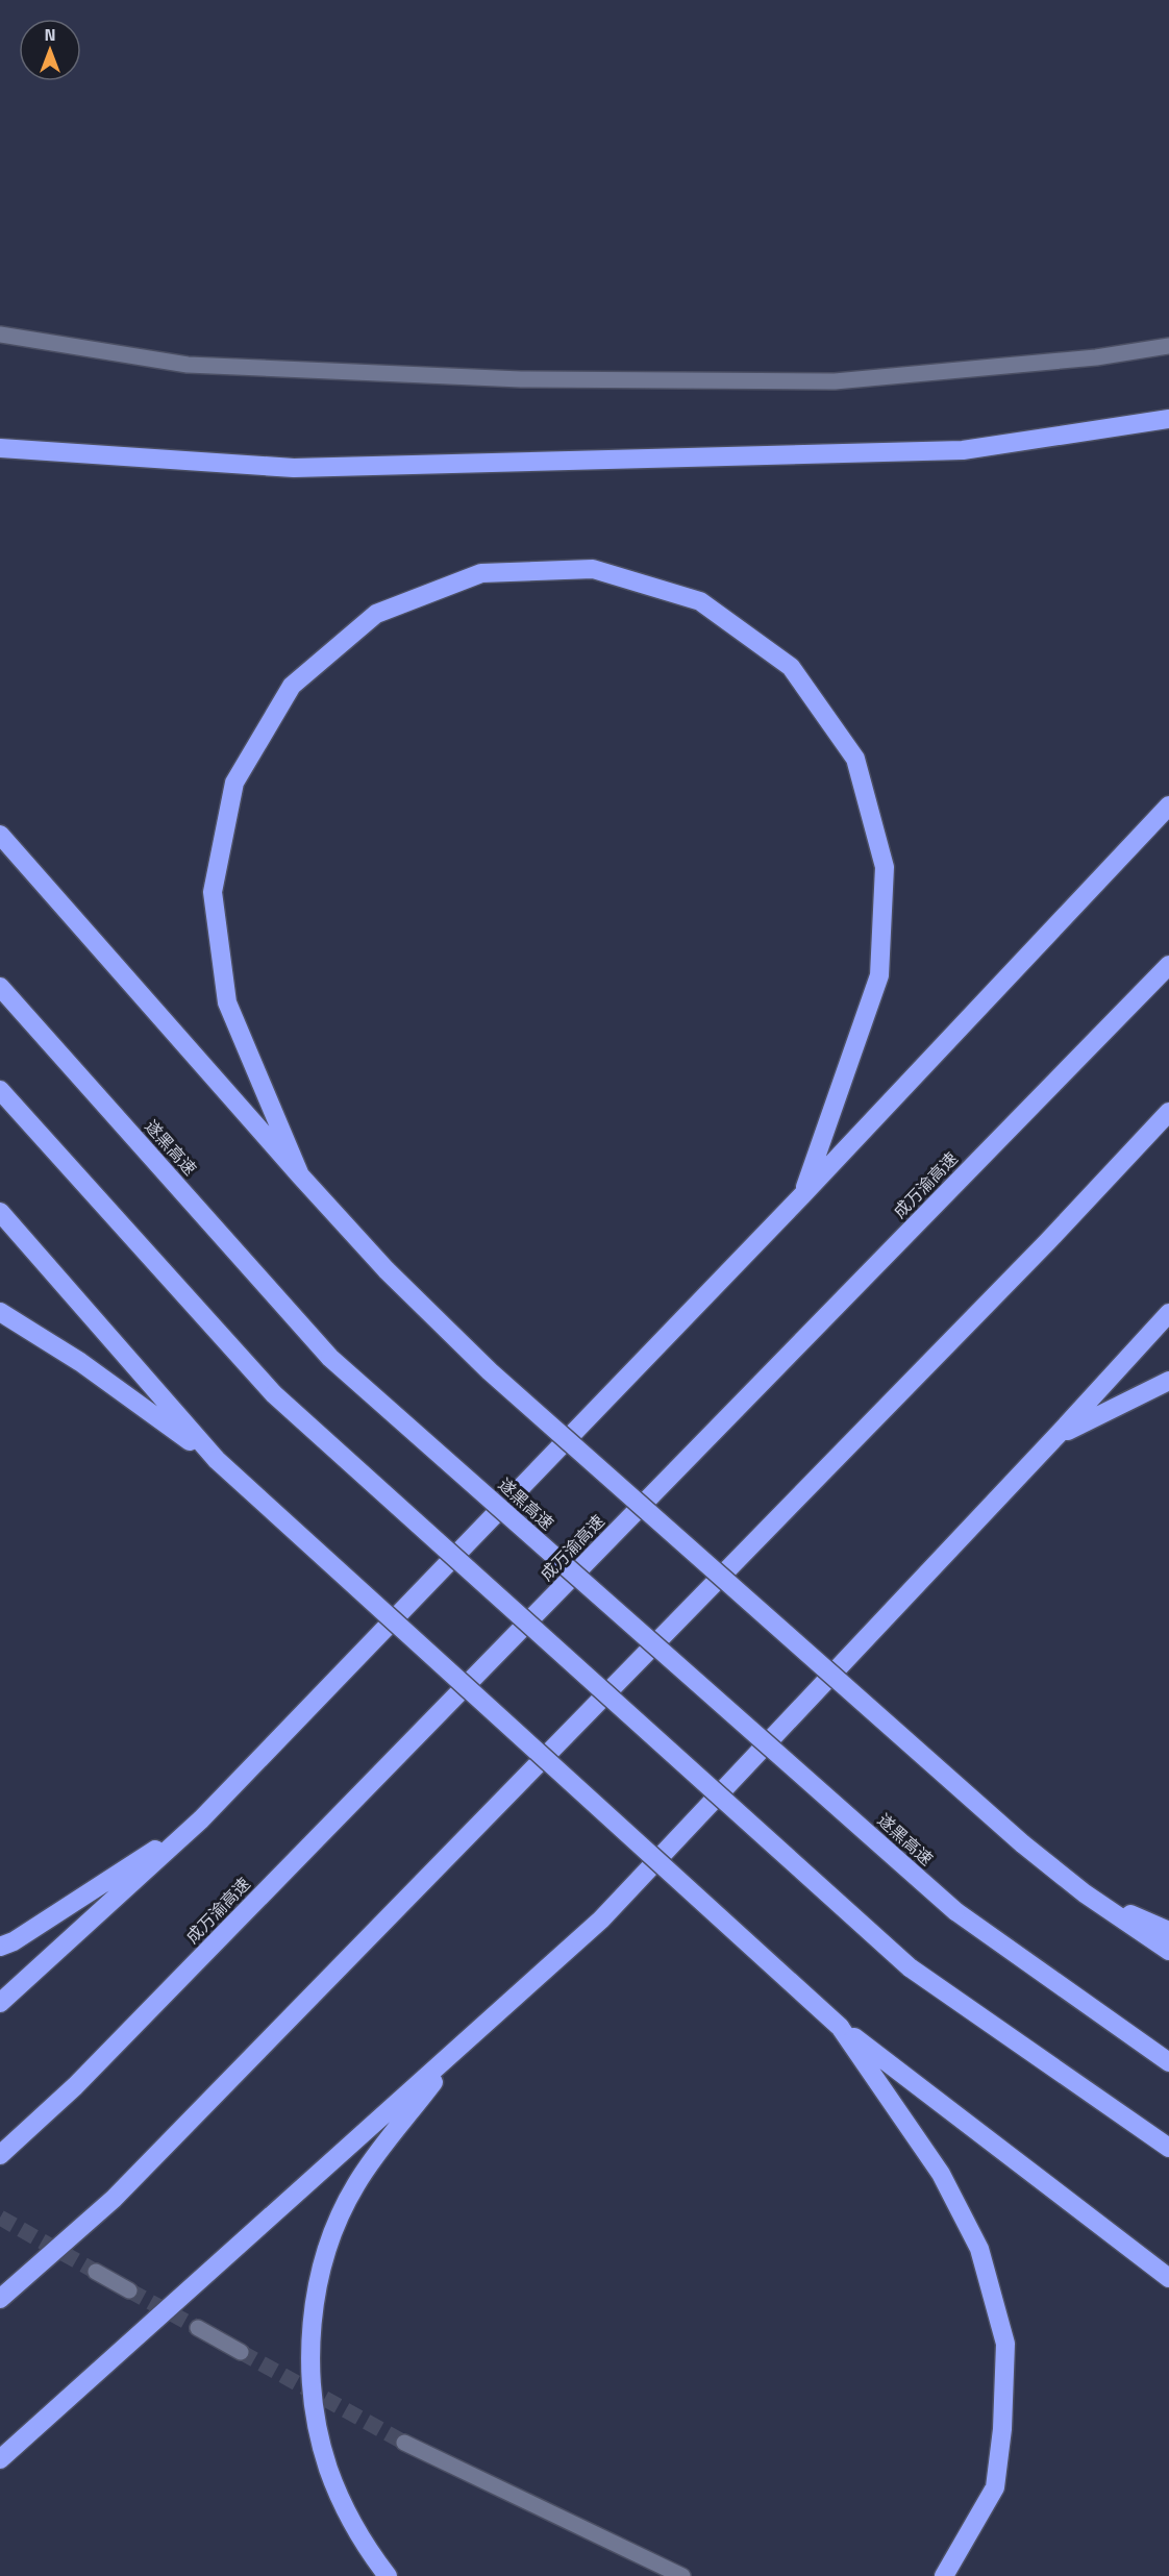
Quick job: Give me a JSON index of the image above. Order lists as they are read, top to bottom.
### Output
{
  "streets": {
    "highway": ["遂黑高速", "成万渝高速"]
  },
  "north": "top"
}
